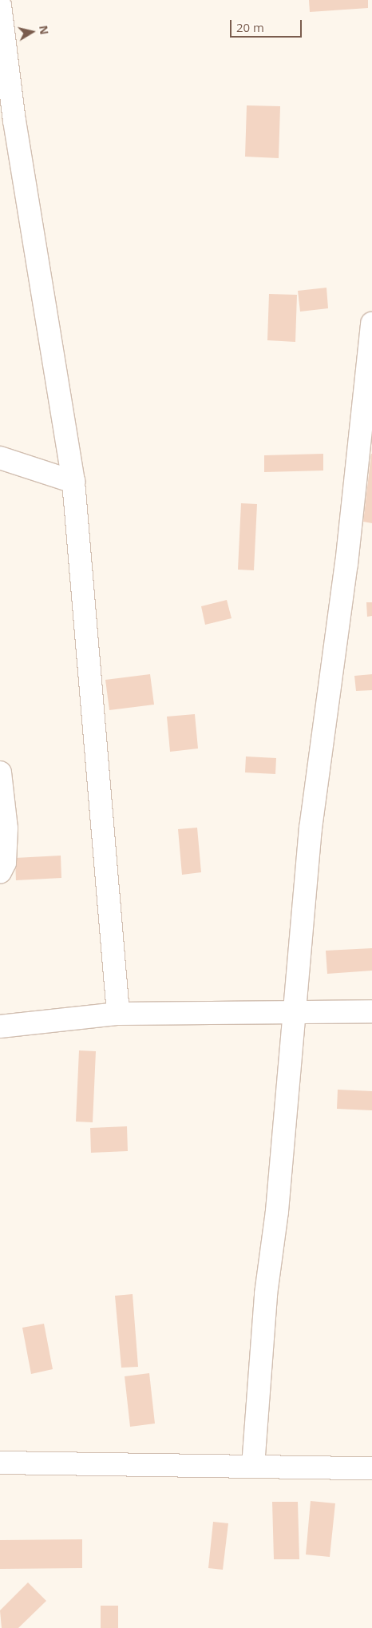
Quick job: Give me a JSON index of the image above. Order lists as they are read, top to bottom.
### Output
{
  "scale_bar": "20 m",
  "north": "right"
}
